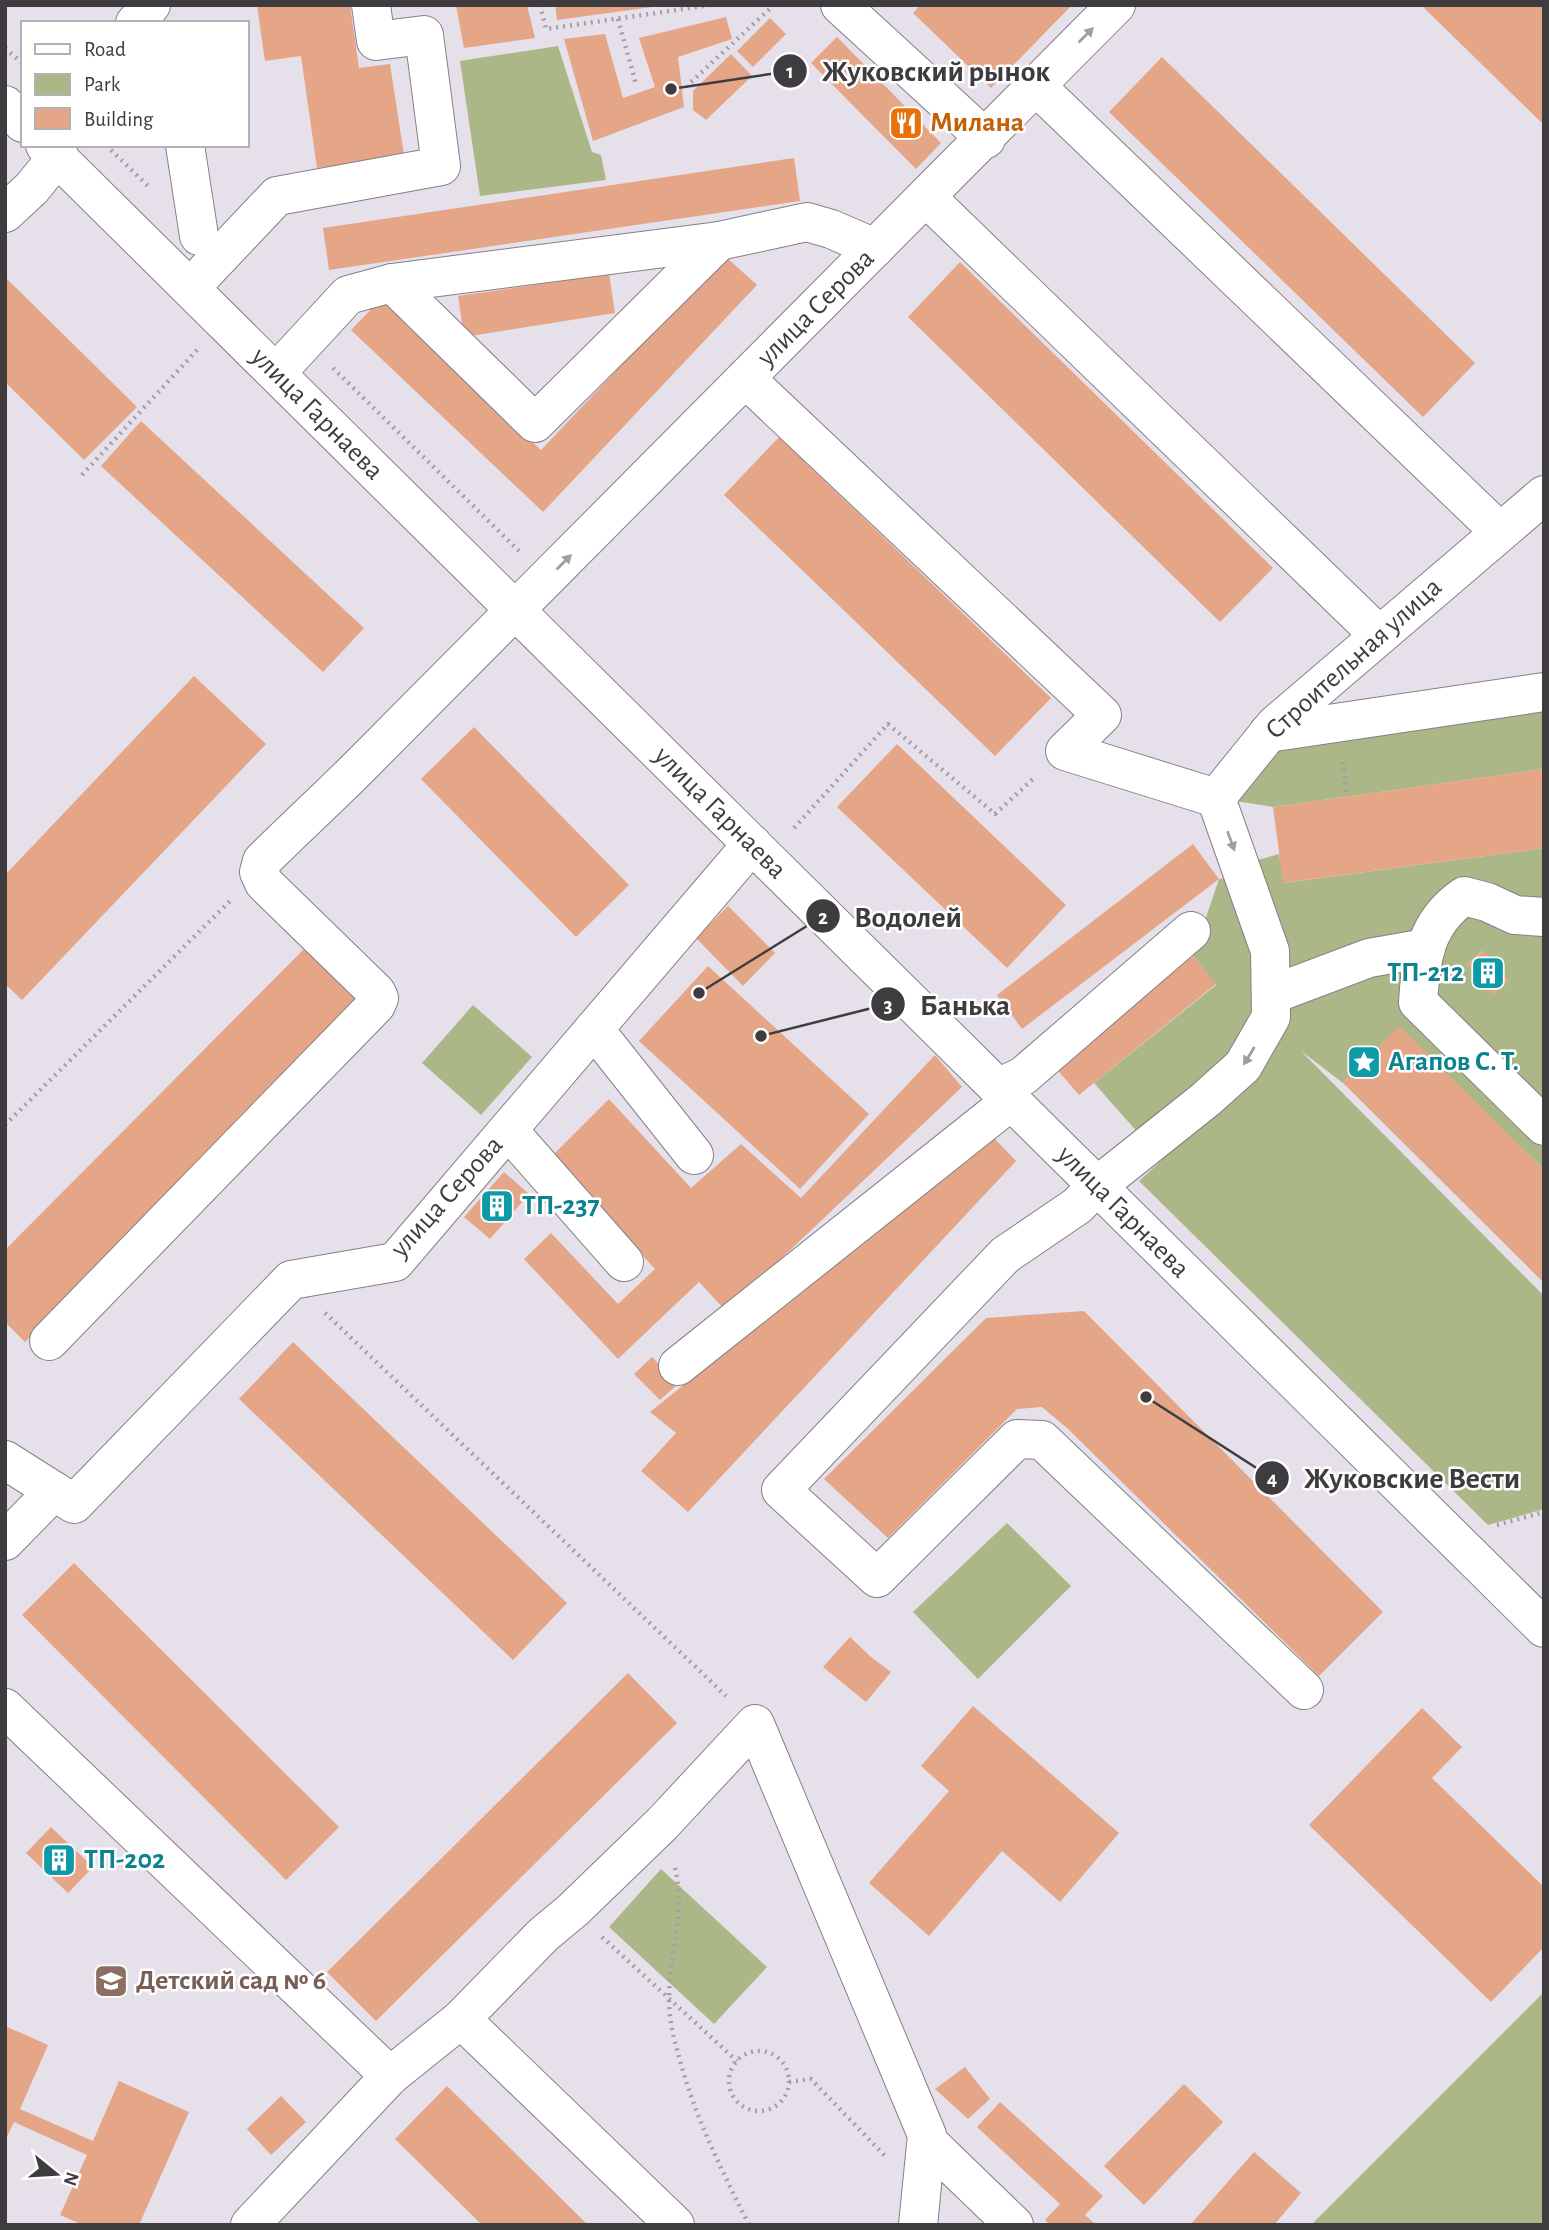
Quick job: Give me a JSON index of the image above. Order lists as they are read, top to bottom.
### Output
{
  "streets": {
    "street": ["улица Серова", "улица Гарнаева", "Строительная улица"]
  },
  "crossings": [
    ["улица Серова", "улица Гарнаева"]
  ],
  "places": {
    "other": [
      "Жуковский рынок",
      "Водолей",
      "Банька",
      "Жуковские Вести"
    ],
    "restaurant": ["Милана"],
    "building": ["ТП-212", "ТП-237", "ТП-202"],
    "place": ["Агапов С. Т."],
    "school or university": ["Детский сад № 6"]
  },
  "legend": ["Road", "Park", "Building"],
  "north": "right"
}
